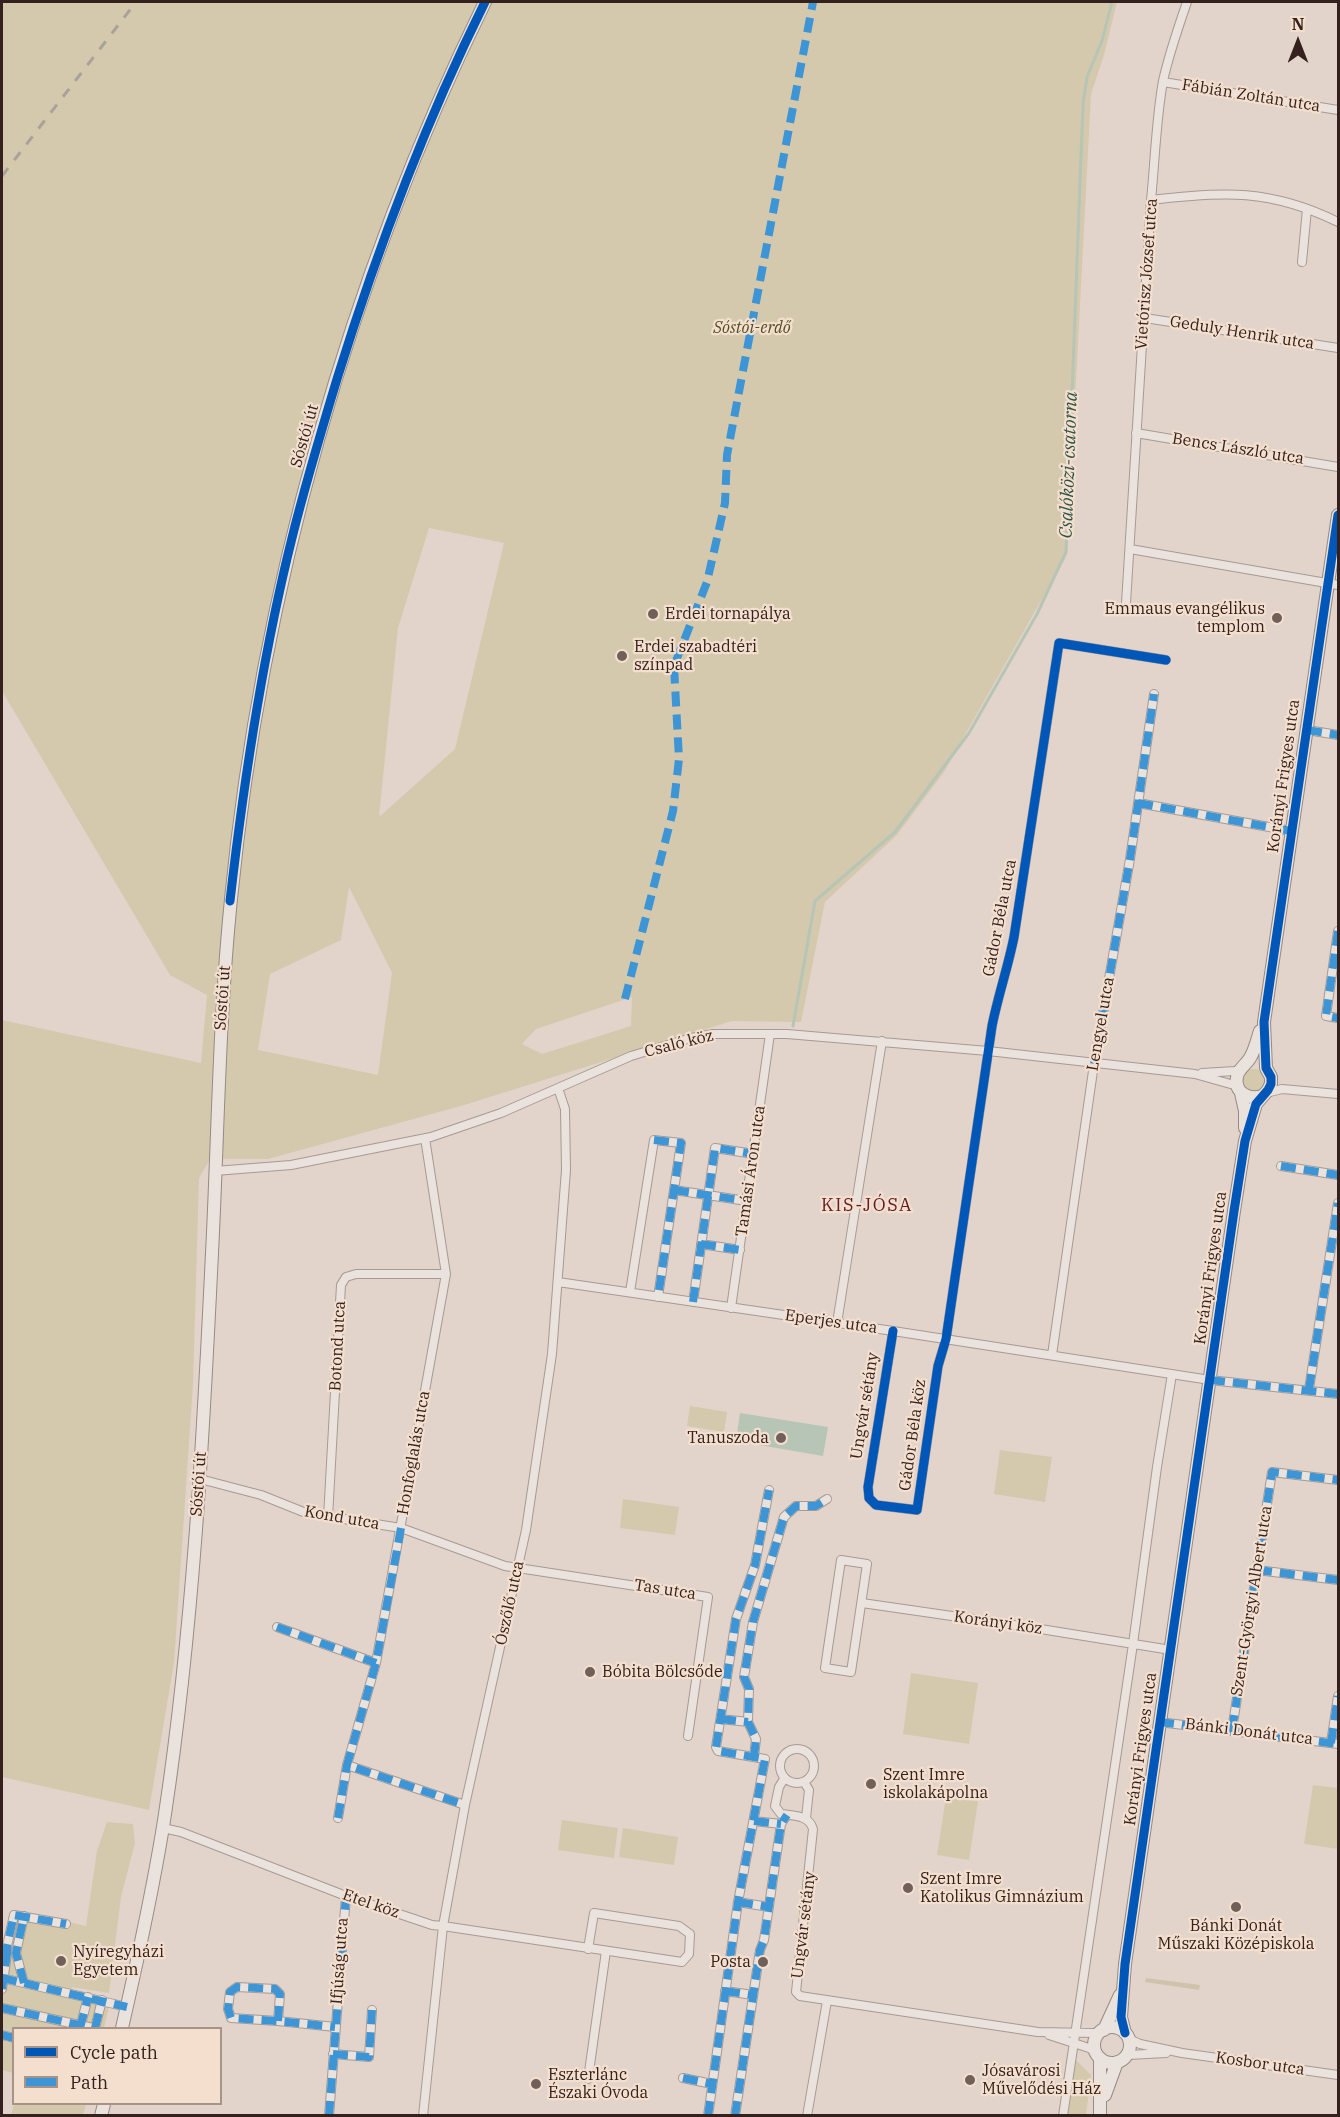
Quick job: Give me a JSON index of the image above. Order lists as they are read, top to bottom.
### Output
{
  "streets": {
    "main road": ["Sóstói út", "Korányi Frigyes utca"],
    "street": [
      "Fábián Zoltán utca",
      "Vietórisz József utca",
      "Geduly Henrik utca",
      "Bencs László utca",
      "Gádor Béla utca",
      "Lengyel utca",
      "Csaló köz",
      "Tamási Áron utca",
      "Eperjes utca",
      "Botond utca",
      "Ungvár sétány",
      "Gádor Béla köz",
      "Honfoglalás utca",
      "Kond utca",
      "Tas utca",
      "Szent-Györgyi Albert utca",
      "Ószőlő utca",
      "Korányi köz",
      "Bánki Donát utca",
      "Etel köz",
      "Ifjúság utca",
      "Kosbor utca"
    ]
  },
  "crossings": [
    ["Fábián Zoltán utca", "Vietórisz József utca"],
    ["Vietórisz József utca", "Geduly Henrik utca"],
    ["Vietórisz József utca", "Bencs László utca"],
    ["Sóstói út", "Csaló köz"],
    ["Sóstói út", "Kond utca"],
    ["Sóstói út", "Etel köz"],
    ["Korányi Frigyes utca", "Csaló köz"],
    ["Korányi Frigyes utca", "Eperjes utca"],
    ["Korányi Frigyes utca", "Korányi köz"],
    ["Korányi Frigyes utca", "Bánki Donát utca"],
    ["Gádor Béla utca", "Csaló köz"],
    ["Gádor Béla utca", "Eperjes utca"],
    ["Gádor Béla utca", "Gádor Béla köz"],
    ["Lengyel utca", "Csaló köz"],
    ["Lengyel utca", "Eperjes utca"],
    ["Csaló köz", "Tamási Áron utca"],
    ["Csaló köz", "Honfoglalás utca"],
    ["Csaló köz", "Ószőlő utca"],
    ["Tamási Áron utca", "Eperjes utca"],
    ["Eperjes utca", "Ungvár sétány"],
    ["Eperjes utca", "Gádor Béla köz"],
    ["Eperjes utca", "Ószőlő utca"],
    ["Botond utca", "Honfoglalás utca"],
    ["Botond utca", "Kond utca"],
    ["Ungvár sétány", "Gádor Béla köz"],
    ["Honfoglalás utca", "Kond utca"],
    ["Kond utca", "Tas utca"],
    ["Kond utca", "Ószőlő utca"],
    ["Tas utca", "Ószőlő utca"],
    ["Szent-Györgyi Albert utca", "Bánki Donát utca"],
    ["Ószőlő utca", "Etel köz"],
    ["Etel köz", "Ifjúság utca"]
  ],
  "districts": ["KIS-JÓSA"],
  "water": ["Csalóközi-csatorna"],
  "parks": ["Sóstói-erdő"],
  "places": [
    "Erdei tornapálya",
    "Emmaus evangélikus templom",
    "Erdei szabadtéri színpad",
    "Tanuszoda",
    "Bóbita Bölcsőde",
    "Szent Imre iskolakápolna",
    "Szent Imre Katolikus Gimnázium",
    "Bánki Donát Műszaki Középiskola",
    "Nyíregyházi Egyetem",
    "Posta",
    "Jósavárosi Művelődési Ház",
    "Eszterlánc Északi Óvoda"
  ],
  "legend": ["Cycle path", "Path"],
  "north": "top"
}
